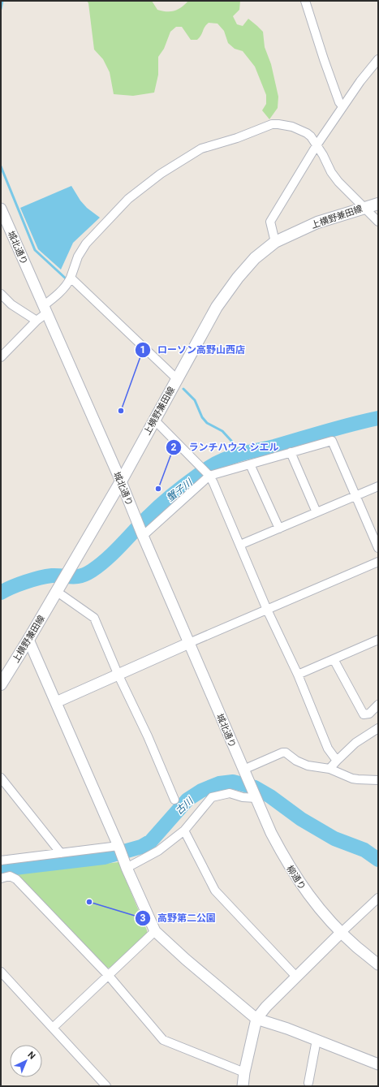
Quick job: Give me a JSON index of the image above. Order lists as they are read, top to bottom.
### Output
{
  "streets": {
    "main road": ["上横野兼田線"],
    "street": ["城北通り", "柳通り"]
  },
  "crossings": [
    ["上横野兼田線", "城北通り"],
    ["城北通り", "柳通り"]
  ],
  "water": ["蟹子川", "古川"],
  "places": ["ローソン高野山西店", "ランチハウス シエル", "高野第二公園"],
  "north": "top right"
}
